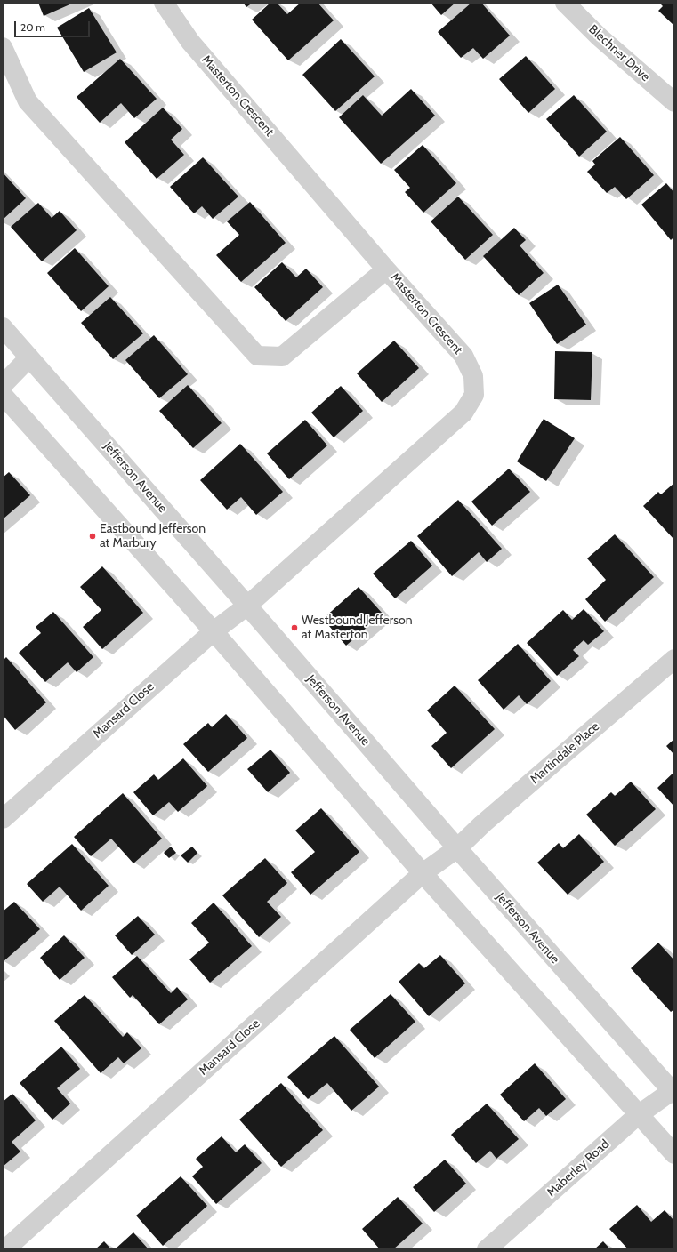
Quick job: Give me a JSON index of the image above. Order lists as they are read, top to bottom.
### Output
{
  "streets": {
    "street": [
      "Blechner Drive",
      "Masterton Crescent",
      "Jefferson Avenue",
      "Mansard Close",
      "Martindale Place",
      "Maberley Road"
    ]
  },
  "crossings": [
    ["Masterton Crescent", "Jefferson Avenue"],
    ["Masterton Crescent", "Mansard Close"],
    ["Jefferson Avenue", "Mansard Close"],
    ["Jefferson Avenue", "Martindale Place"],
    ["Jefferson Avenue", "Maberley Road"],
    ["Mansard Close", "Martindale Place"]
  ],
  "places": ["Eastbound Jefferson at Marbury", "Westbound Jefferson at Masterton"],
  "scale_bar": "20 m"
}
